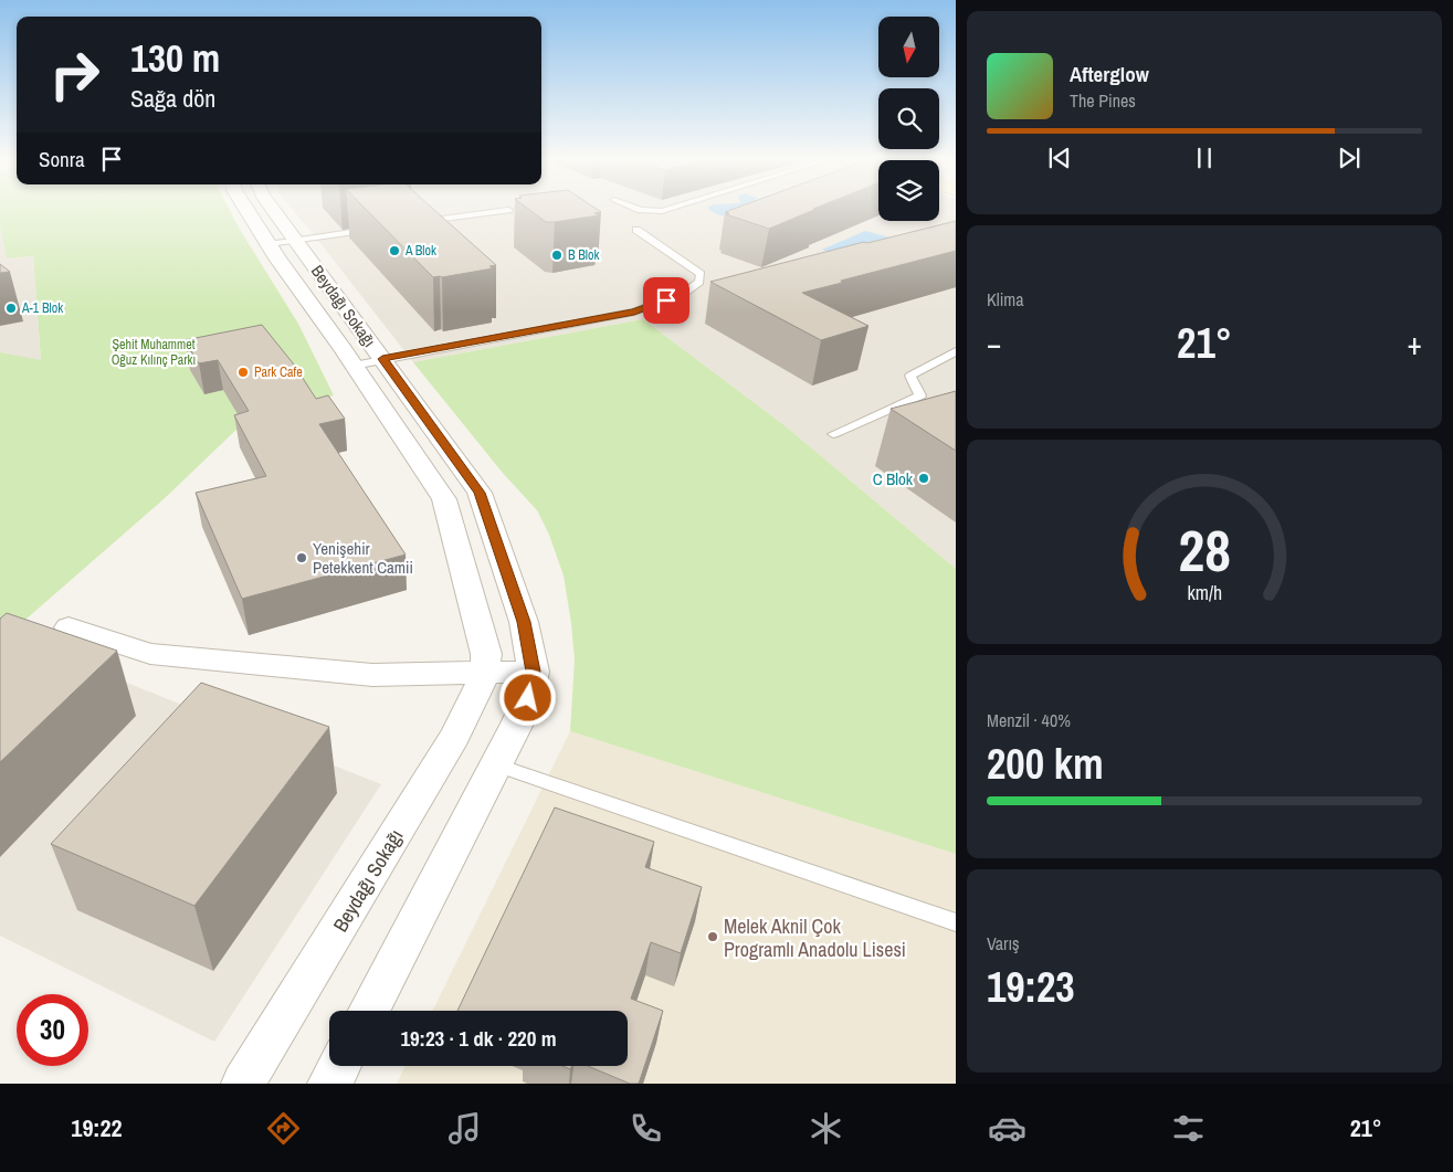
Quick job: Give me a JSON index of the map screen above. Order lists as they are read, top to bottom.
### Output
{
  "streets": {
    "street": ["Beydağı Sokağı"]
  },
  "parks": ["Şehit Muhammet Oğuz Kılınç Parkı"],
  "places": [
    "A Blok",
    "B Blok",
    "A-1 Blok",
    "Park Cafe",
    "C Blok",
    "Yenişehir Petekkent Camii",
    "Melek Aknil Çok Programlı Anadolu Lisesi"
  ],
  "north": "bottom",
  "page": {
    "turn": ["130 m", "Sağa dön"],
    "song": ["Afterglow", "The Pines"],
    "then": "Sonra",
    "tile": [
      "Klima",
      ["Menzil · 40%", "200 km"],
      ["Varış", "19:23"]
    ],
    "heat": ["−", "21°", "+"],
    "limit": "30",
    "trip": "19:23 · 1 dk · 220 m",
    "tabs": ["19:22", "21°"],
    "gauge": ["28", "km/h"]
  }
}
